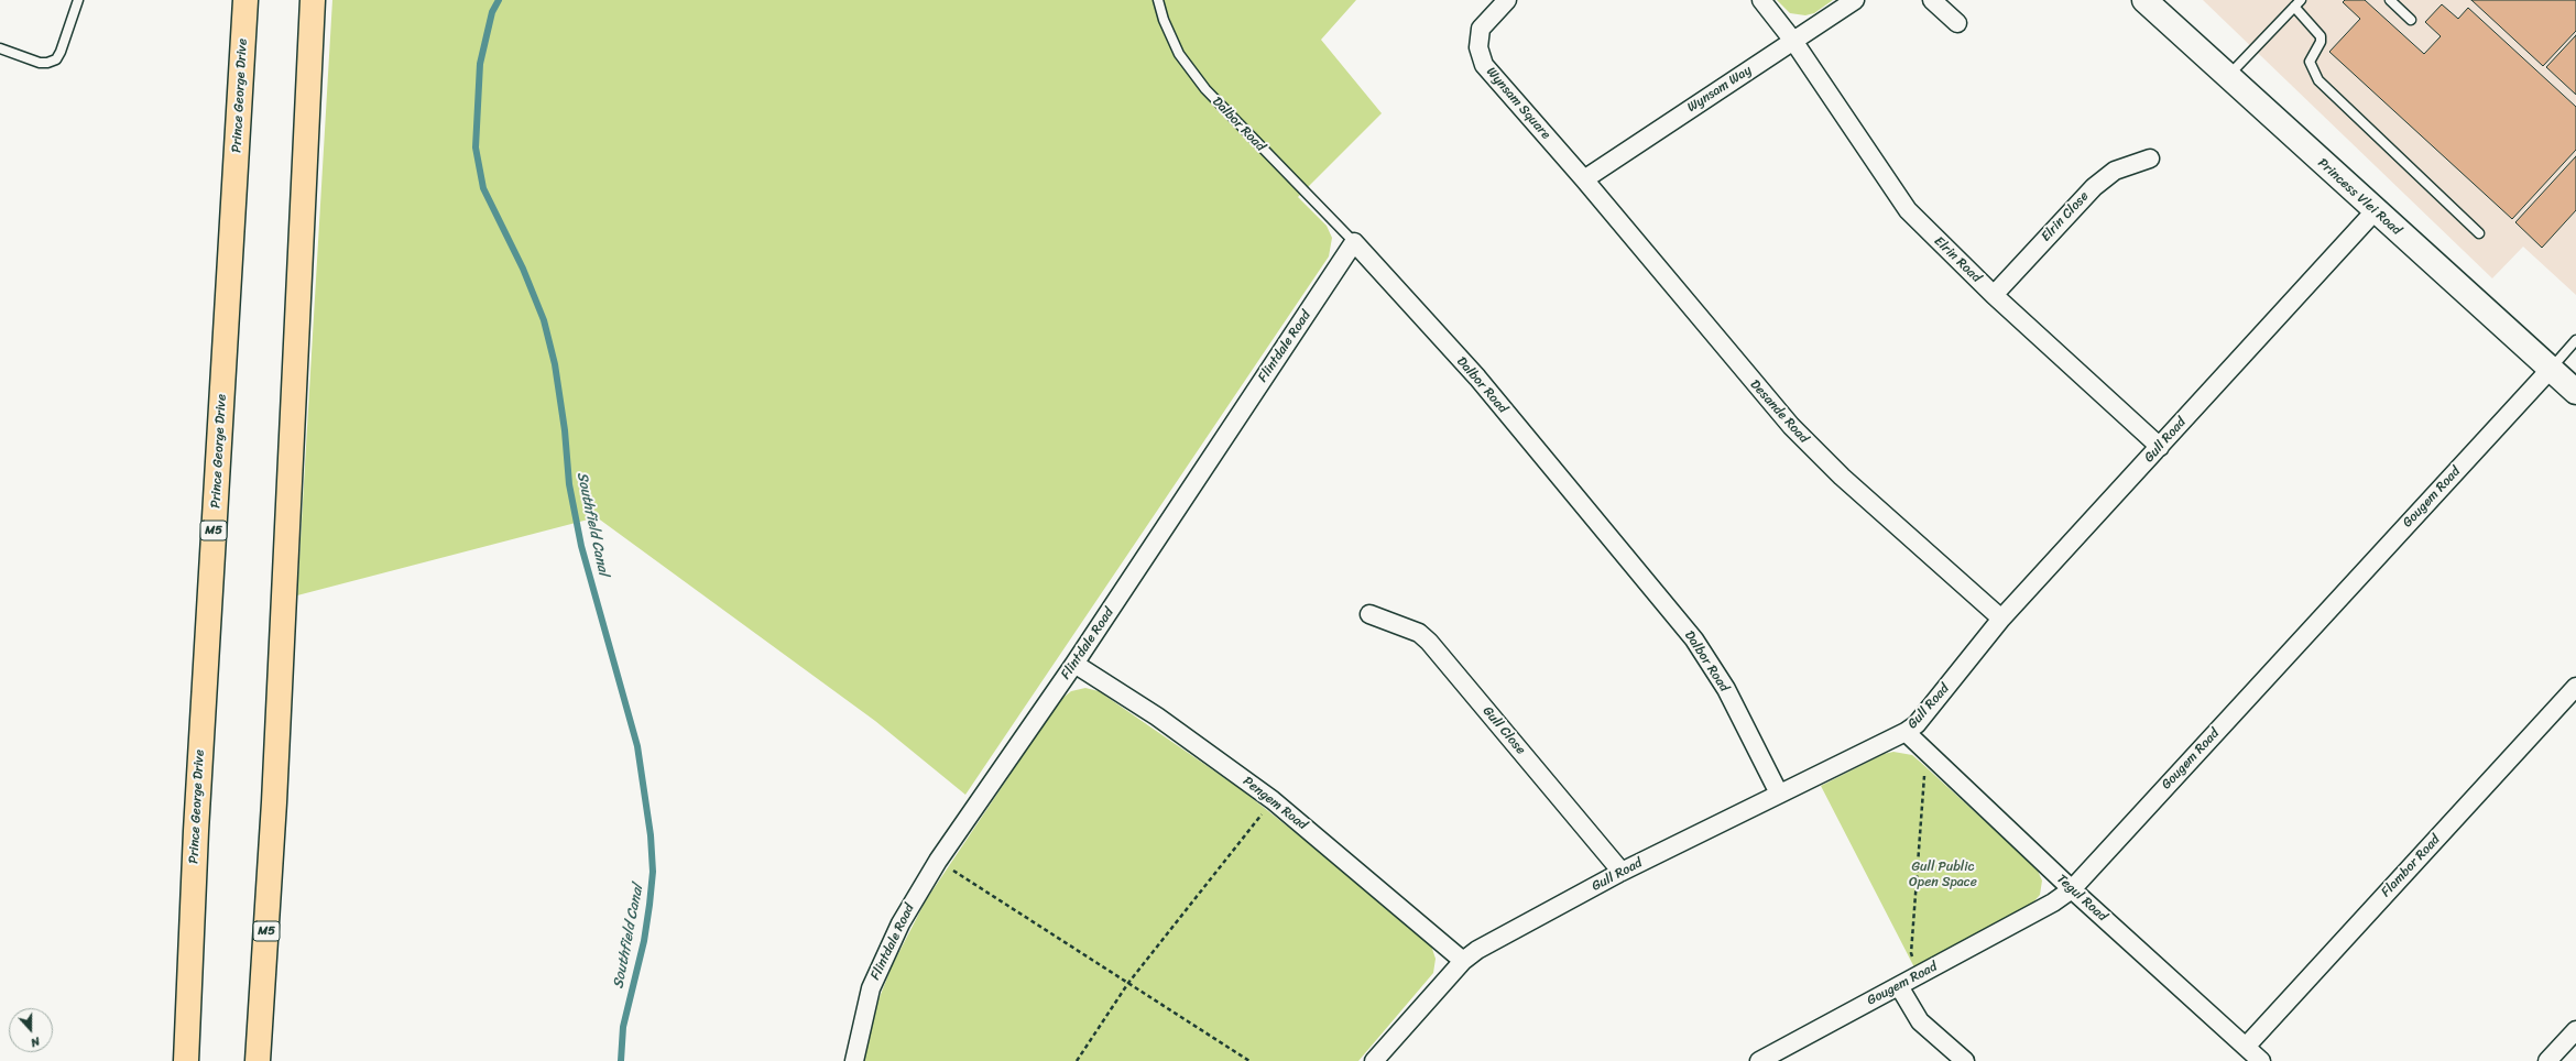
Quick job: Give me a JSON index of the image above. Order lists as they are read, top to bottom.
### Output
{
  "streets": {
    "main road": ["Prince George Drive", "M5"],
    "street": [
      "Wynsam Way",
      "Wynsam Square",
      "Dalbor Road",
      "Princess Vlei Road",
      "Elrin Close",
      "Elrin Road",
      "Flintdale Road",
      "Desande Road",
      "Gull Road",
      "Gougem Road",
      "Gull Close",
      "Pengem Road",
      "Flambor Road",
      "Tegul Road"
    ]
  },
  "crossings": [
    ["Wynsam Way", "Wynsam Square"],
    ["Wynsam Way", "Elrin Road"],
    ["Wynsam Way", "Desande Road"],
    ["Wynsam Square", "Desande Road"],
    ["Dalbor Road", "Flintdale Road"],
    ["Dalbor Road", "Gull Road"],
    ["Princess Vlei Road", "Gull Road"],
    ["Princess Vlei Road", "Gougem Road"],
    ["Elrin Close", "Elrin Road"],
    ["Elrin Road", "Gull Road"],
    ["Flintdale Road", "Pengem Road"],
    ["Desande Road", "Gull Road"],
    ["Gull Road", "Gull Close"],
    ["Gull Road", "Pengem Road"],
    ["Gull Road", "Tegul Road"],
    ["Gougem Road", "Tegul Road"],
    ["Flambor Road", "Tegul Road"]
  ],
  "water": ["Southfield Canal"],
  "parks": ["Gull Public Open Space"],
  "north": "bottom"
}
